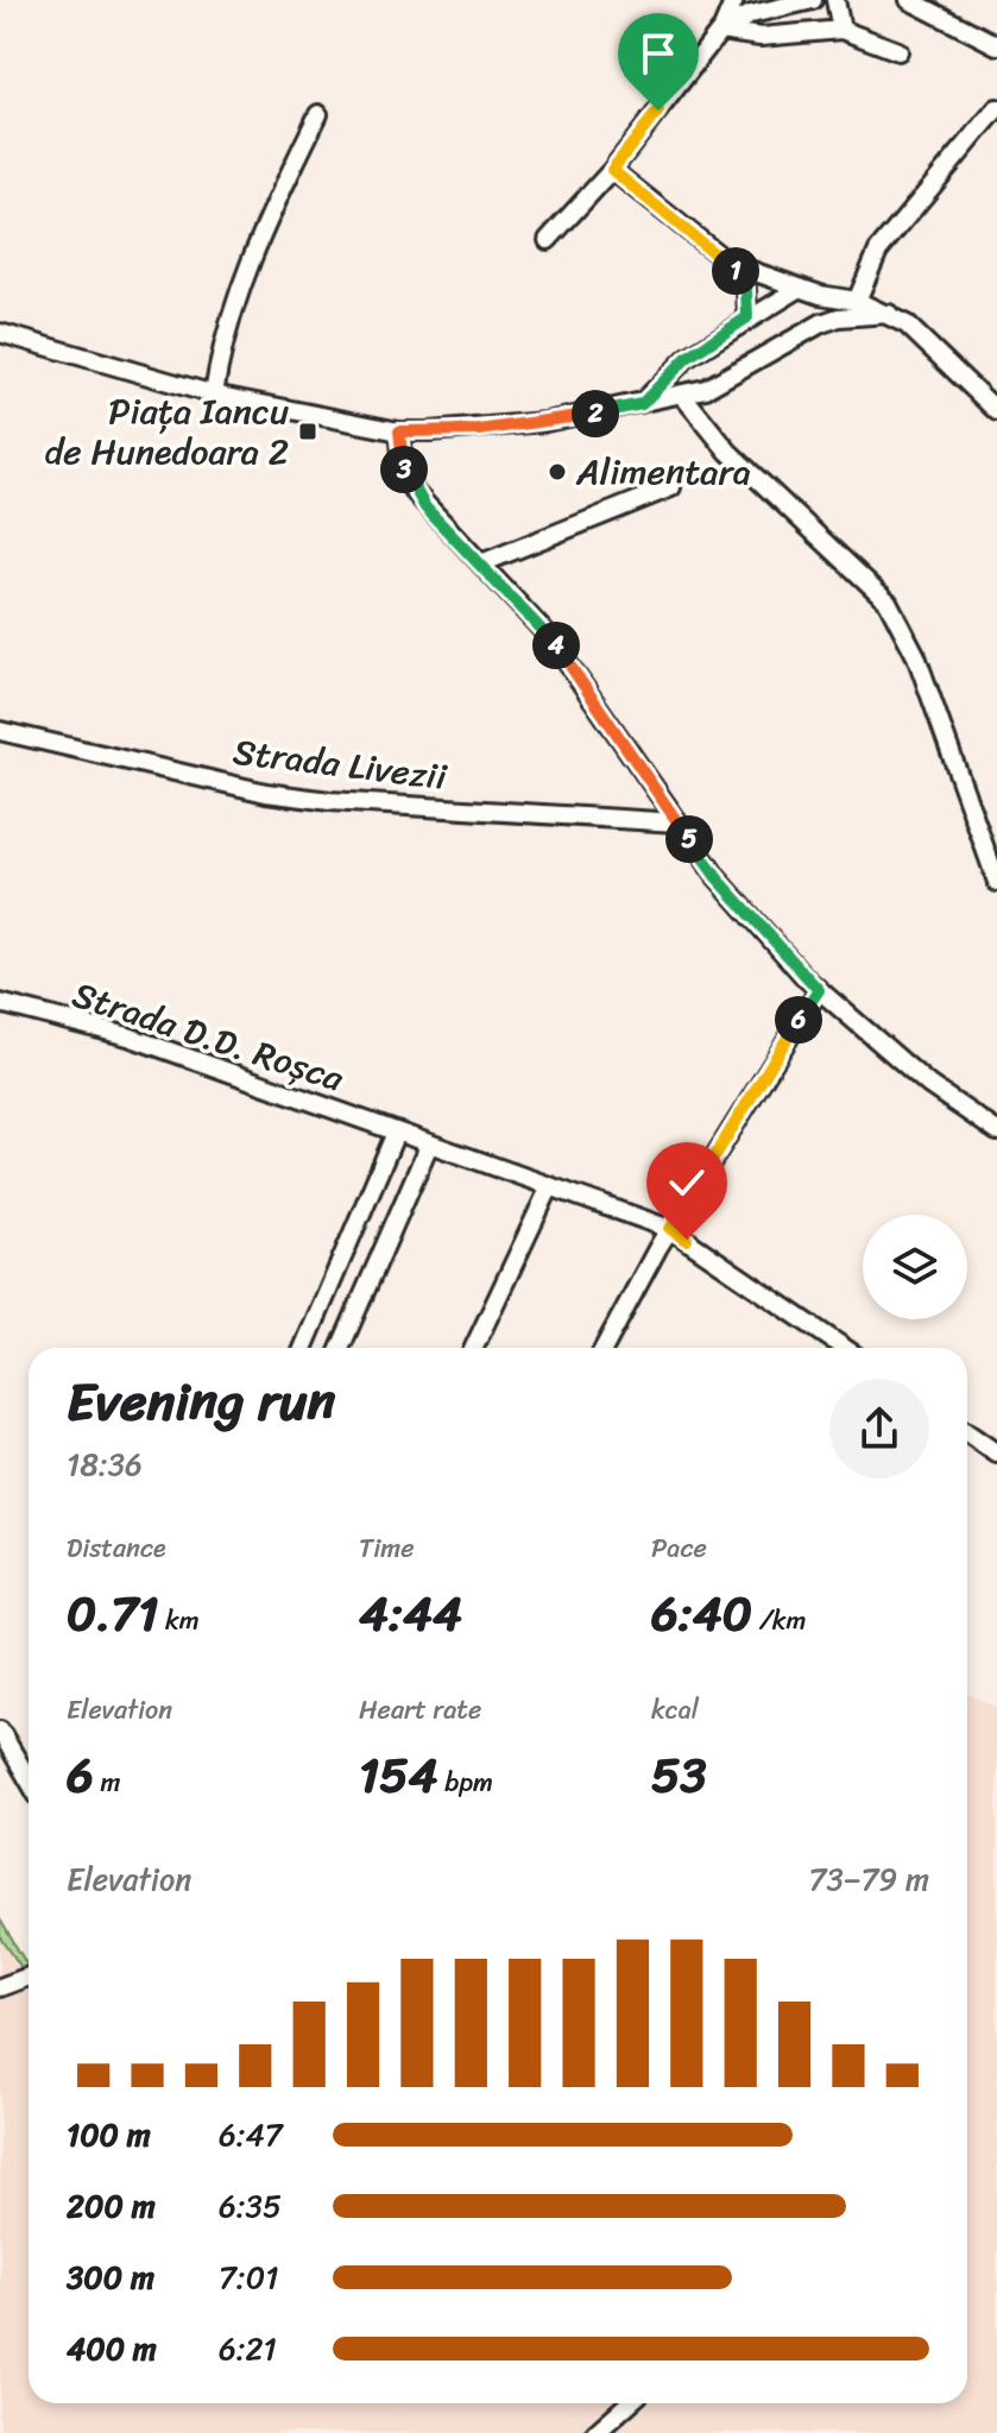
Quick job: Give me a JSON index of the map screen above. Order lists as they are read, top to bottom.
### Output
{
  "streets": {
    "street": ["Strada Livezii", "Strada D.D. Roșca"]
  },
  "places": {
    "transit": ["Piața Iancu de Hunedoara 2"],
    "other": ["Alimentara"]
  },
  "page": {
    "pins": [
      "1",
      "2",
      "3",
      "4",
      "5",
      "6"
    ],
    "heading": ["Evening run", "18:36"],
    "stats": [
      ["Distance", "0.71 km"],
      ["Time", "4:44"],
      ["Pace", "6:40 /km"],
      ["Elevation", "6 m"],
      ["Heart rate", "154 bpm"],
      ["kcal", "53"]
    ],
    "chart": ["Elevation", "73–79 m"],
    "list": [
      {
        "name": "100 m",
        "note": "6:47"
      },
      {
        "name": "200 m",
        "note": "6:35"
      },
      {
        "name": "300 m",
        "note": "7:01"
      },
      {
        "name": "400 m",
        "note": "6:21"
      }
    ]
  }
}
